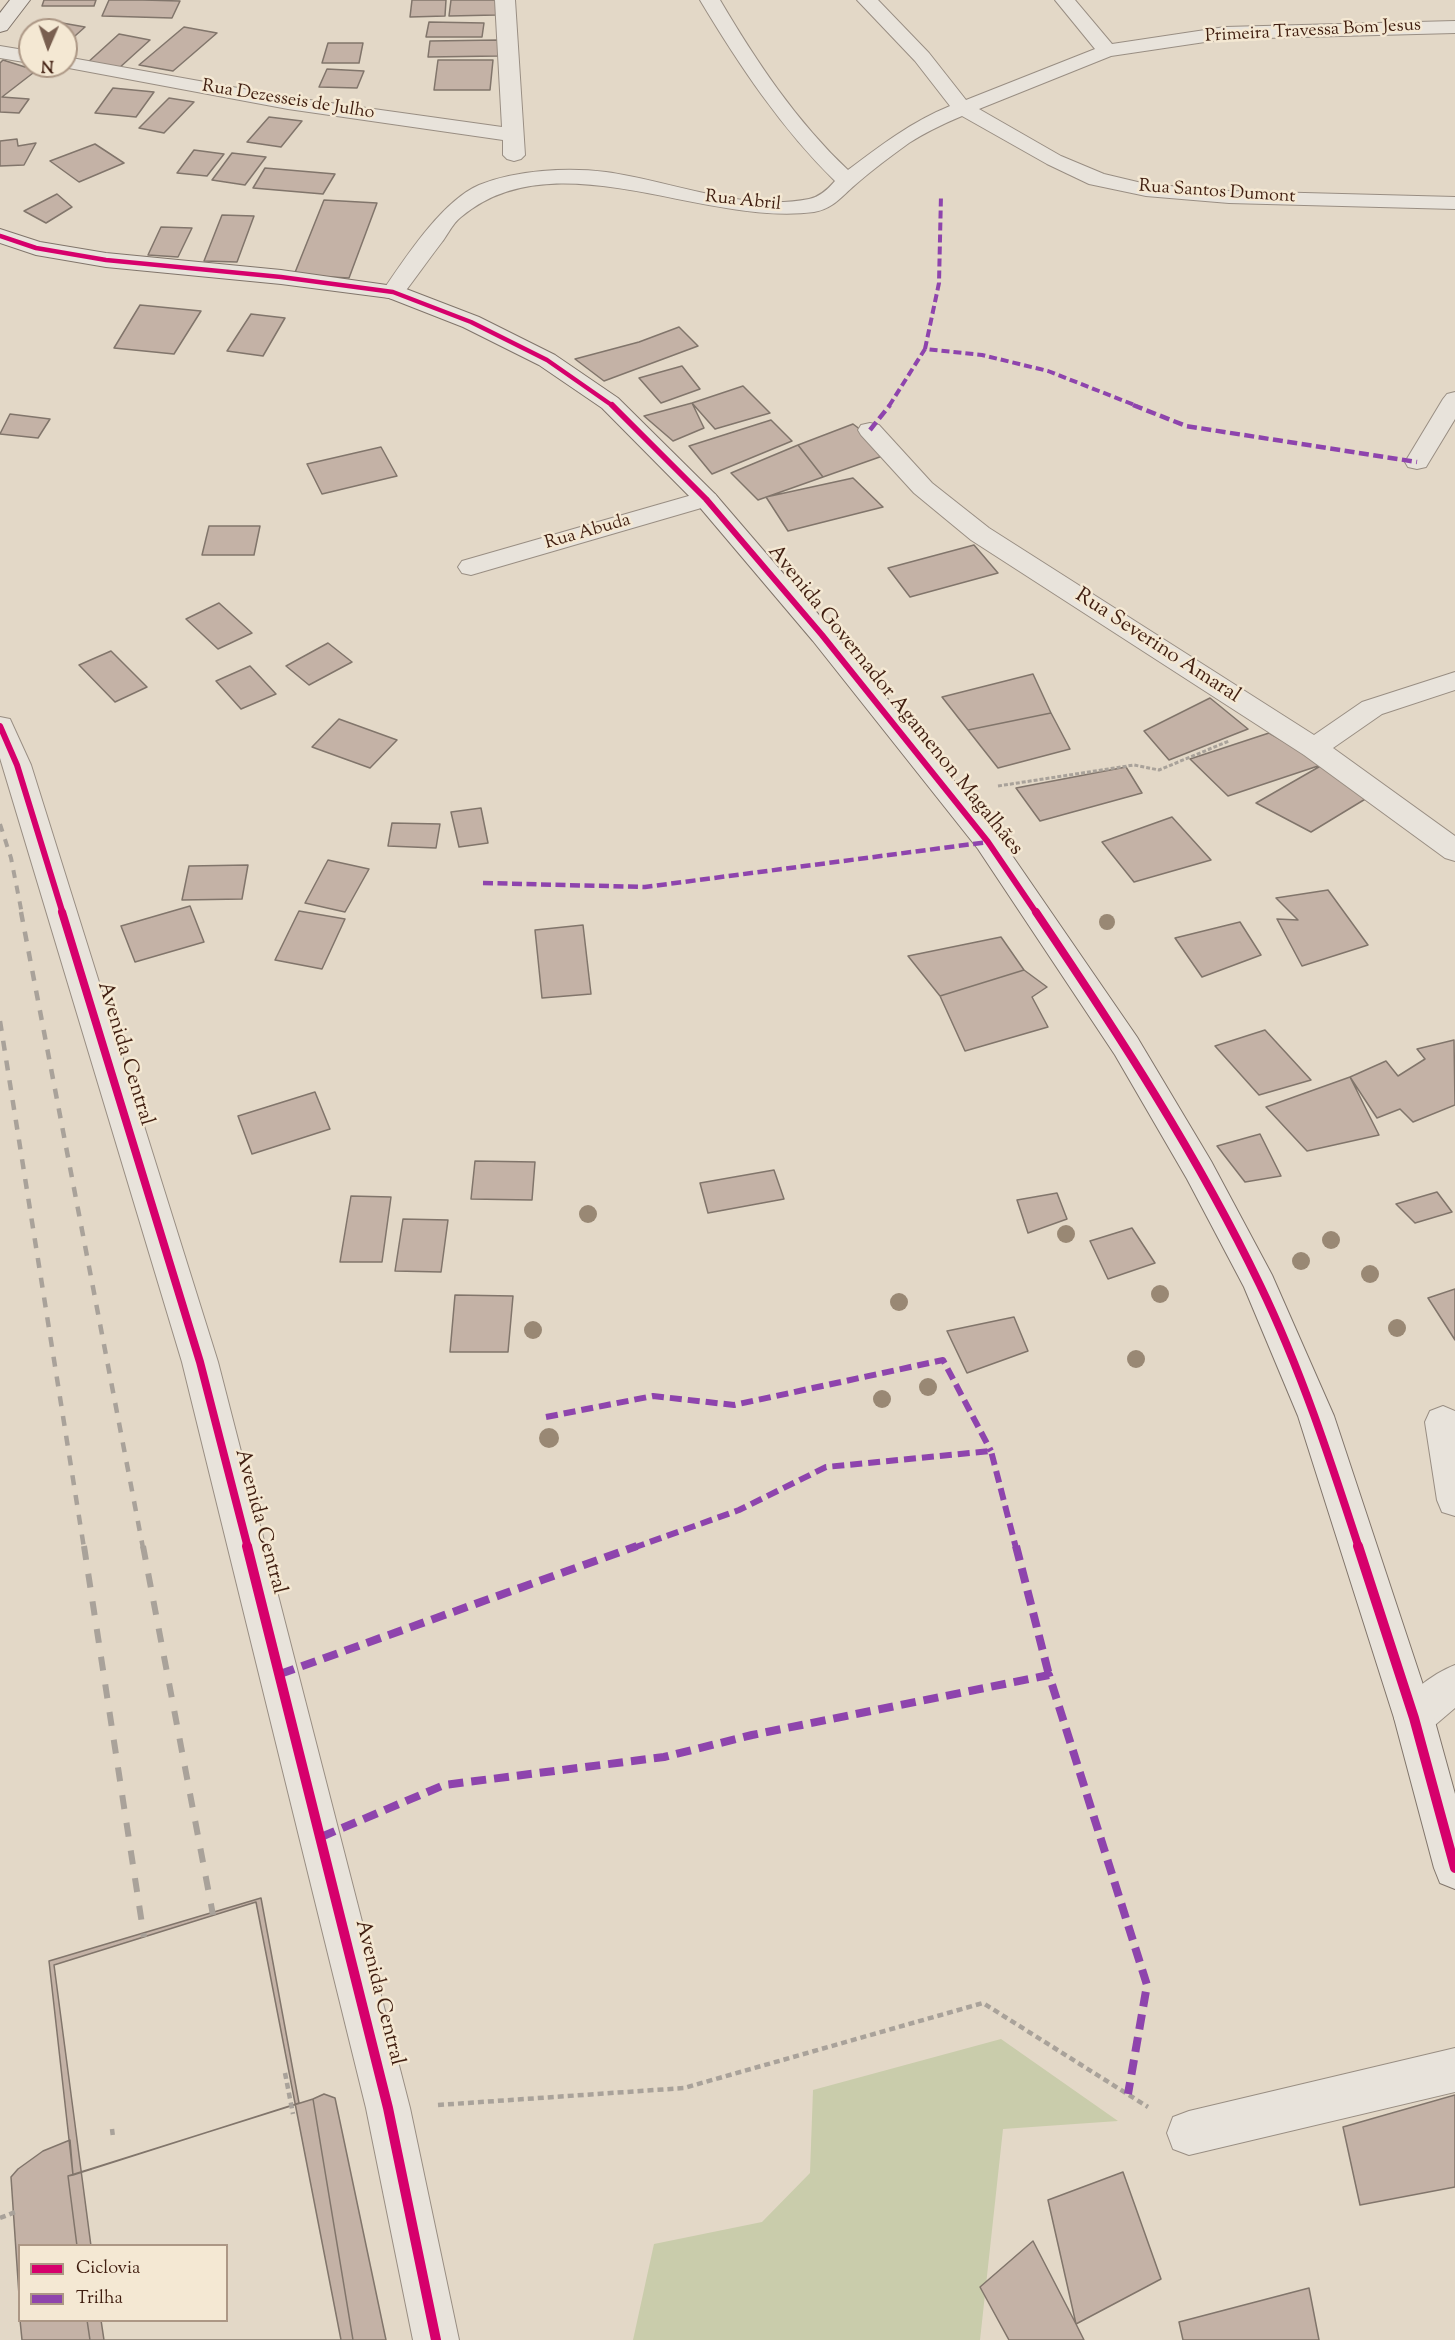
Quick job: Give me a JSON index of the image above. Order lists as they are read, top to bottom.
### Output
{
  "streets": {
    "street": [
      "Primeira Travessa Bom Jesus",
      "Rua Dezesseis de Julho",
      "Rua Santos Dumont",
      "Rua Abril",
      "Rua Abuda",
      "Rua Severino Amaral",
      "Avenida Governador Agamenon Magalhães",
      "Avenida Central"
    ]
  },
  "crossings": [
    ["Primeira Travessa Bom Jesus", "Rua Santos Dumont"],
    ["Primeira Travessa Bom Jesus", "Rua Abril"],
    ["Rua Abril", "Avenida Governador Agamenon Magalhães"],
    ["Rua Abuda", "Avenida Governador Agamenon Magalhães"]
  ],
  "legend": ["Ciclovia", "Trilha"],
  "north": "bottom"
}
